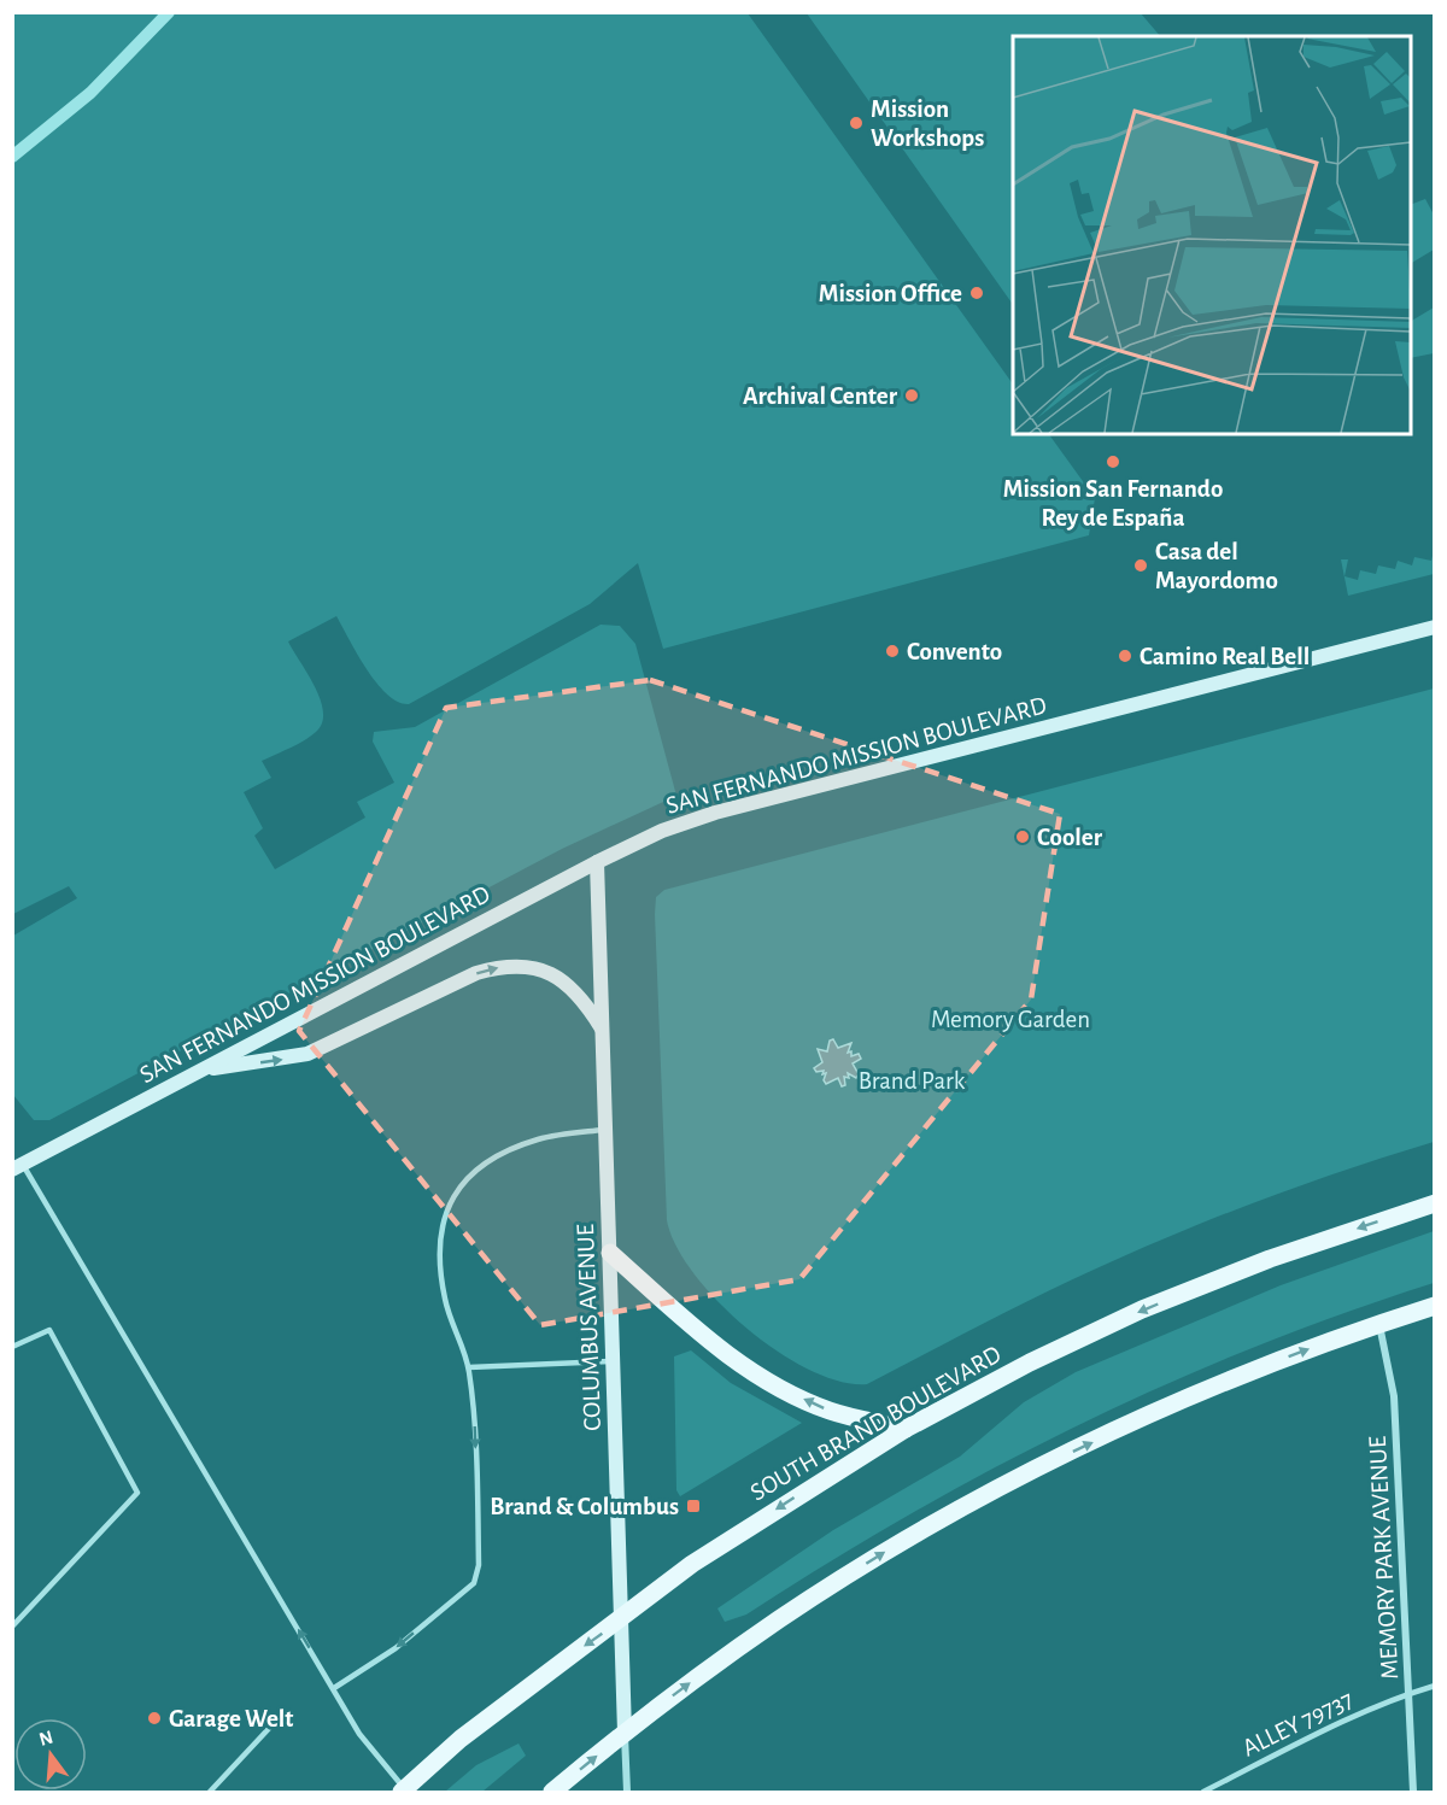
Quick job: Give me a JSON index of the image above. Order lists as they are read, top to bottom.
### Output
{
  "streets": {
    "main road": ["SAN FERNANDO MISSION BOULEVARD", "COLUMBUS AVENUE", "SOUTH BRAND BOULEVARD"],
    "street": ["MEMORY PARK AVENUE"],
    "lane": ["ALLEY 79737"]
  },
  "crossings": [
    ["SAN FERNANDO MISSION BOULEVARD", "COLUMBUS AVENUE"],
    ["COLUMBUS AVENUE", "SOUTH BRAND BOULEVARD"],
    ["MEMORY PARK AVENUE", "ALLEY 79737"]
  ],
  "parks": ["Memory Garden", "Brand Park"],
  "places": {
    "other": [
      "Mission Workshops",
      "Mission Office",
      "Archival Center",
      "Mission San Fernando Rey de España",
      "Casa del Mayordomo",
      "Convento",
      "Camino Real Bell",
      "Cooler",
      "Garage Welt"
    ],
    "transit": ["Brand & Columbus"]
  },
  "north": "top"
}
